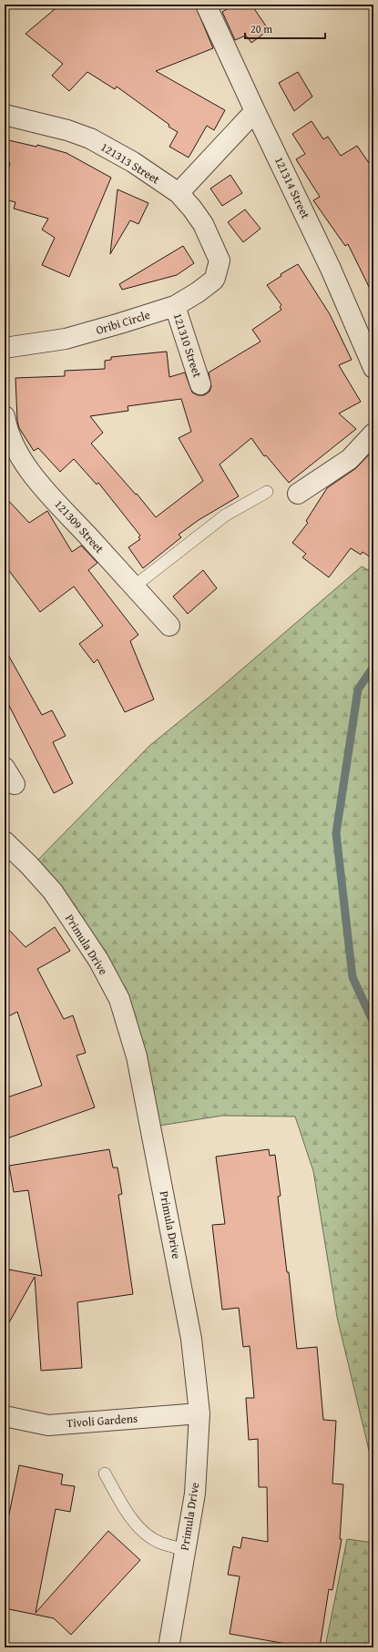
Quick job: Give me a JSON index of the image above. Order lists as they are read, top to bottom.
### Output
{
  "streets": {
    "street": [
      "121313 Street",
      "121314 Street",
      "Oribi Circle",
      "121310 Street",
      "121309 Street",
      "Primula Drive",
      "Tivoli Gardens"
    ]
  },
  "crossings": [
    ["121313 Street", "Oribi Circle"],
    ["Oribi Circle", "121310 Street"],
    ["Primula Drive", "Tivoli Gardens"]
  ],
  "scale_bar": "20 m"
}
